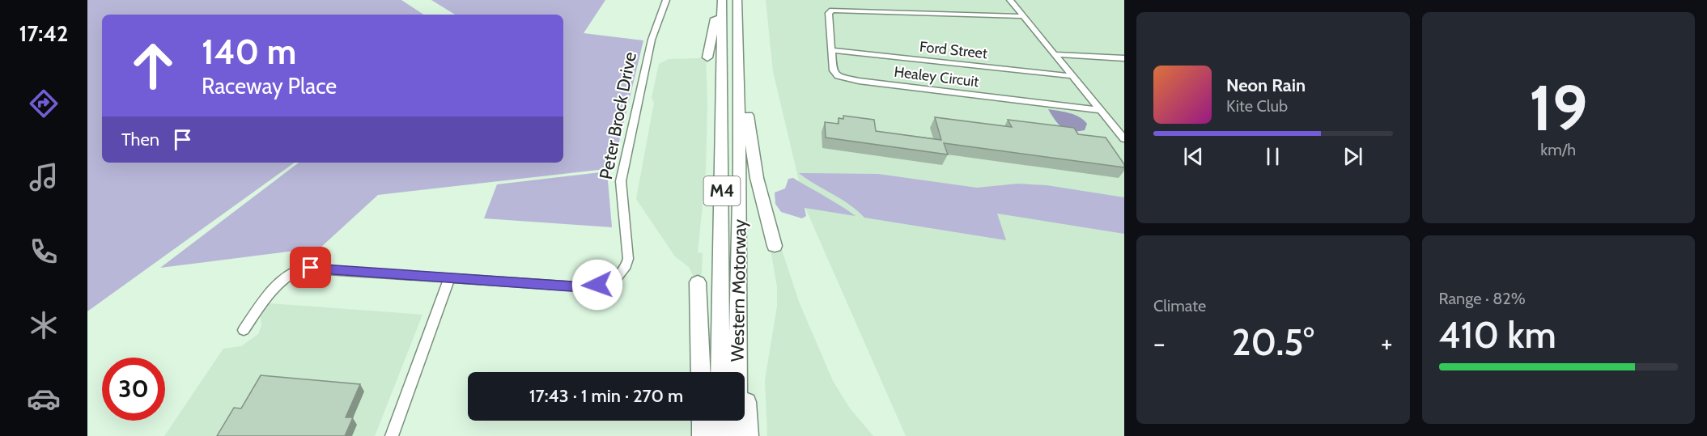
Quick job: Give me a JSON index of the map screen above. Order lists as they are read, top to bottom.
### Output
{
  "streets": {
    "highway": ["M4", "Western Motorway"],
    "street": ["Ford Street", "Healey Circuit", "Peter Brock Drive"]
  },
  "crossings": [
    ["Ford Street", "Healey Circuit"]
  ],
  "page": {
    "tabs": "17:42",
    "tile": [
      ["19", "km/h"],
      "Climate",
      ["Range · 82%", "410 km"]
    ],
    "turn": ["140 m", "Raceway Place"],
    "song": ["Neon Rain", "Kite Club"],
    "then": "Then",
    "heat": ["−", "20.5°", "+"],
    "limit": "30",
    "trip": "17:43 · 1 min · 270 m"
  }
}
